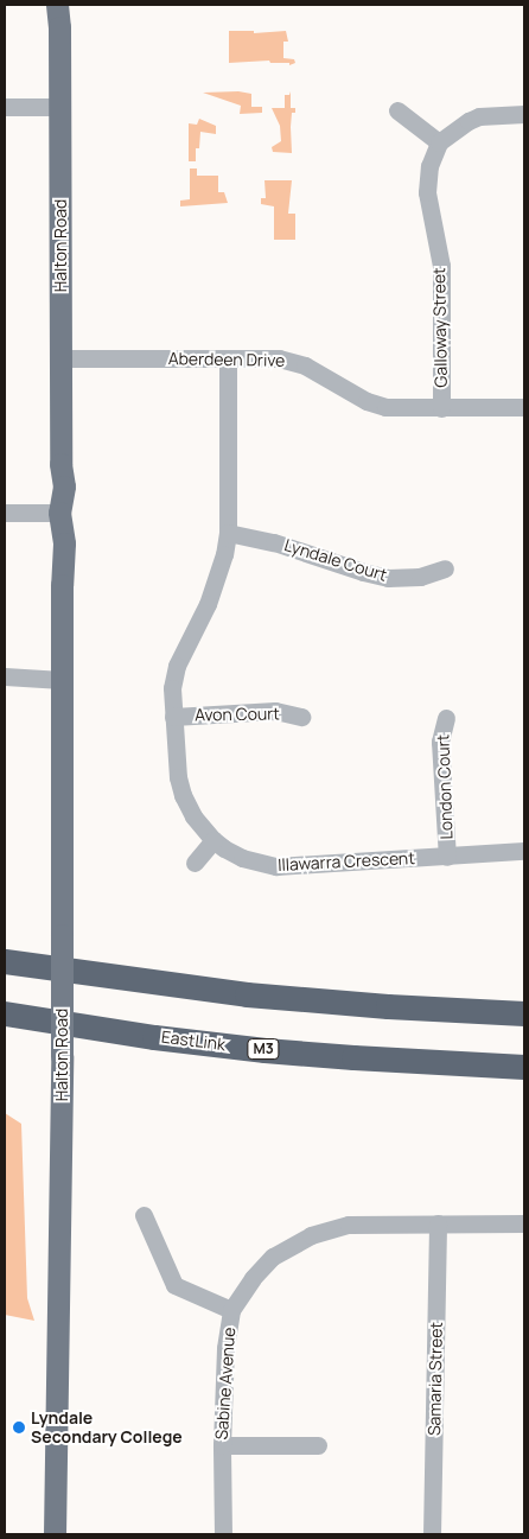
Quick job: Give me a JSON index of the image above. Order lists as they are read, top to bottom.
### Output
{
  "streets": {
    "highway": ["EastLink", "M3"],
    "main road": ["Halton Road"],
    "street": [
      "Galloway Street",
      "Aberdeen Drive",
      "Lyndale Court",
      "Avon Court",
      "London Court",
      "Illawarra Crescent",
      "Samaria Street",
      "Sabine Avenue"
    ]
  },
  "crossings": [
    ["Halton Road", "Aberdeen Drive"],
    ["Galloway Street", "Aberdeen Drive"],
    ["Aberdeen Drive", "Illawarra Crescent"],
    ["Lyndale Court", "Illawarra Crescent"],
    ["Avon Court", "Illawarra Crescent"],
    ["London Court", "Illawarra Crescent"],
    ["Samaria Street", "Sabine Avenue"]
  ],
  "places": ["Lyndale Secondary College"]
}
